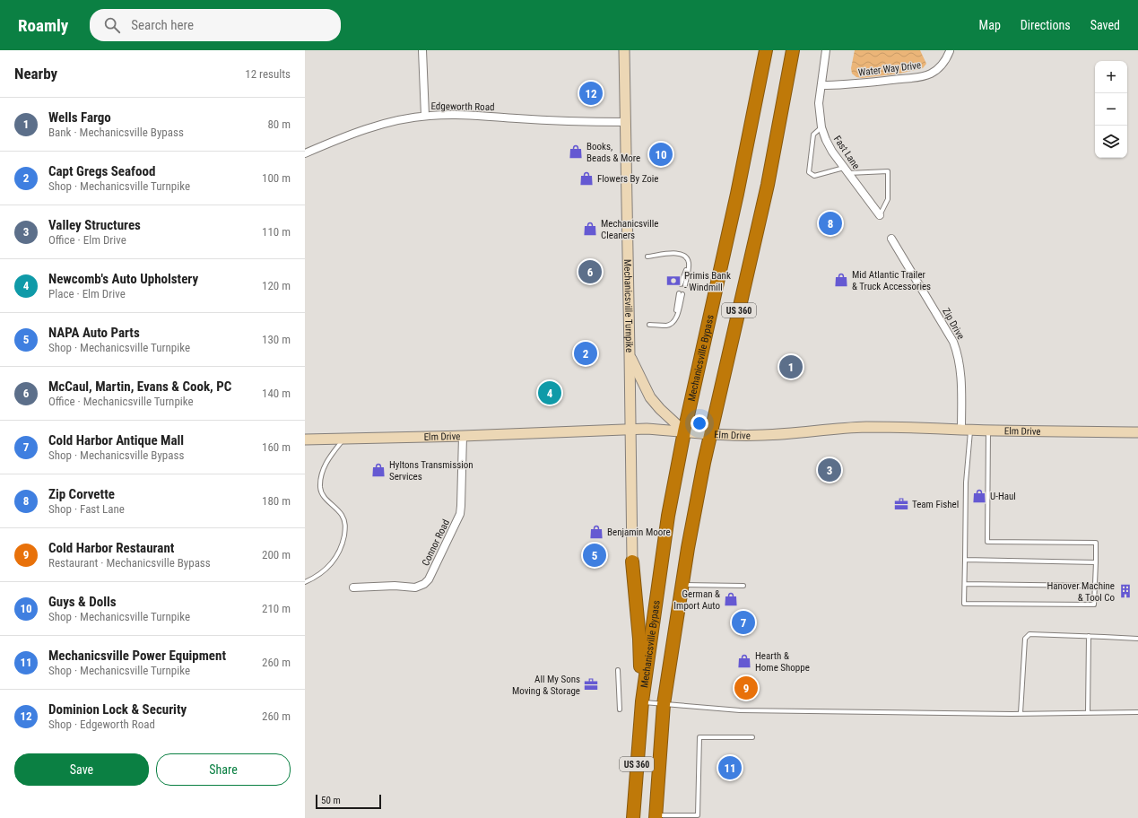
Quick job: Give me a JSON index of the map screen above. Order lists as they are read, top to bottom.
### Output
{
  "streets": {
    "highway": ["US 360", "Mechanicsville Bypass"],
    "street": [
      "Water Way Drive",
      "Edgeworth Road",
      "Fast Lane",
      "Mechanicsville Turnpike",
      "Zip Drive",
      "Elm Drive",
      "Connor Road"
    ]
  },
  "crossings": [
    ["Water Way Drive", "Fast Lane"],
    ["Edgeworth Road", "Mechanicsville Turnpike"],
    ["Mechanicsville Turnpike", "Elm Drive"],
    ["US 360", "Mechanicsville Bypass"],
    ["US 360", "Elm Drive"],
    ["Zip Drive", "Elm Drive"],
    ["Mechanicsville Bypass", "Elm Drive"],
    ["Elm Drive", "Connor Road"]
  ],
  "places": {
    "shop": [
      "Books, Beads & More",
      "Flowers By Zoie",
      "Mechanicsville Cleaners",
      "Mid Atlantic Trailer & Truck Accessories",
      "Hyltons Transmission Services",
      "U-Haul",
      "Benjamin Moore",
      "German & Import Auto",
      "Hearth & Home Shoppe"
    ],
    "bank": ["Primis Bank - Windmill"],
    "office": ["Team Fishel", "All My Sons Moving & Storage"],
    "building": ["Hanover Machine & Tool Co"]
  },
  "scale_bar": "50 m",
  "page": {
    "header": "Roamly",
    "search": "Search here",
    "nav": ["Map", "Directions", "Saved"],
    "heading": ["Nearby", "12 results"],
    "map_buttons": ["+", "−"],
    "pins": [
      "12",
      "10",
      "8",
      "6",
      "2",
      "1",
      "4",
      "3",
      "5",
      "7",
      "9",
      "11"
    ],
    "list": [
      {
        "mark": "1",
        "name": "Wells Fargo",
        "note": "Bank · Mechanicsville Bypass",
        "value": "80 m"
      },
      {
        "mark": "2",
        "name": "Capt Gregs Seafood",
        "note": "Shop · Mechanicsville Turnpike",
        "value": "100 m"
      },
      {
        "mark": "3",
        "name": "Valley Structures",
        "note": "Office · Elm Drive",
        "value": "110 m"
      },
      {
        "mark": "4",
        "name": "Newcomb's Auto Upholstery",
        "note": "Place · Elm Drive",
        "value": "120 m"
      },
      {
        "mark": "5",
        "name": "NAPA Auto Parts",
        "note": "Shop · Mechanicsville Turnpike",
        "value": "130 m"
      },
      {
        "mark": "6",
        "name": "McCaul, Martin, Evans & Cook, PC",
        "note": "Office · Mechanicsville Turnpike",
        "value": "140 m"
      },
      {
        "mark": "7",
        "name": "Cold Harbor Antique Mall",
        "note": "Shop · Mechanicsville Bypass",
        "value": "160 m"
      },
      {
        "mark": "8",
        "name": "Zip Corvette",
        "note": "Shop · Fast Lane",
        "value": "180 m"
      },
      {
        "mark": "9",
        "name": "Cold Harbor Restaurant",
        "note": "Restaurant · Mechanicsville Bypass",
        "value": "200 m"
      },
      {
        "mark": "10",
        "name": "Guys & Dolls",
        "note": "Shop · Mechanicsville Turnpike",
        "value": "210 m"
      },
      {
        "mark": "11",
        "name": "Mechanicsville Power Equipment",
        "note": "Shop · Mechanicsville Turnpike",
        "value": "260 m"
      },
      {
        "mark": "12",
        "name": "Dominion Lock & Security",
        "note": "Shop · Edgeworth Road",
        "value": "260 m"
      }
    ],
    "buttons": ["Save", "Share"],
    "scale": "50 m"
  }
}
